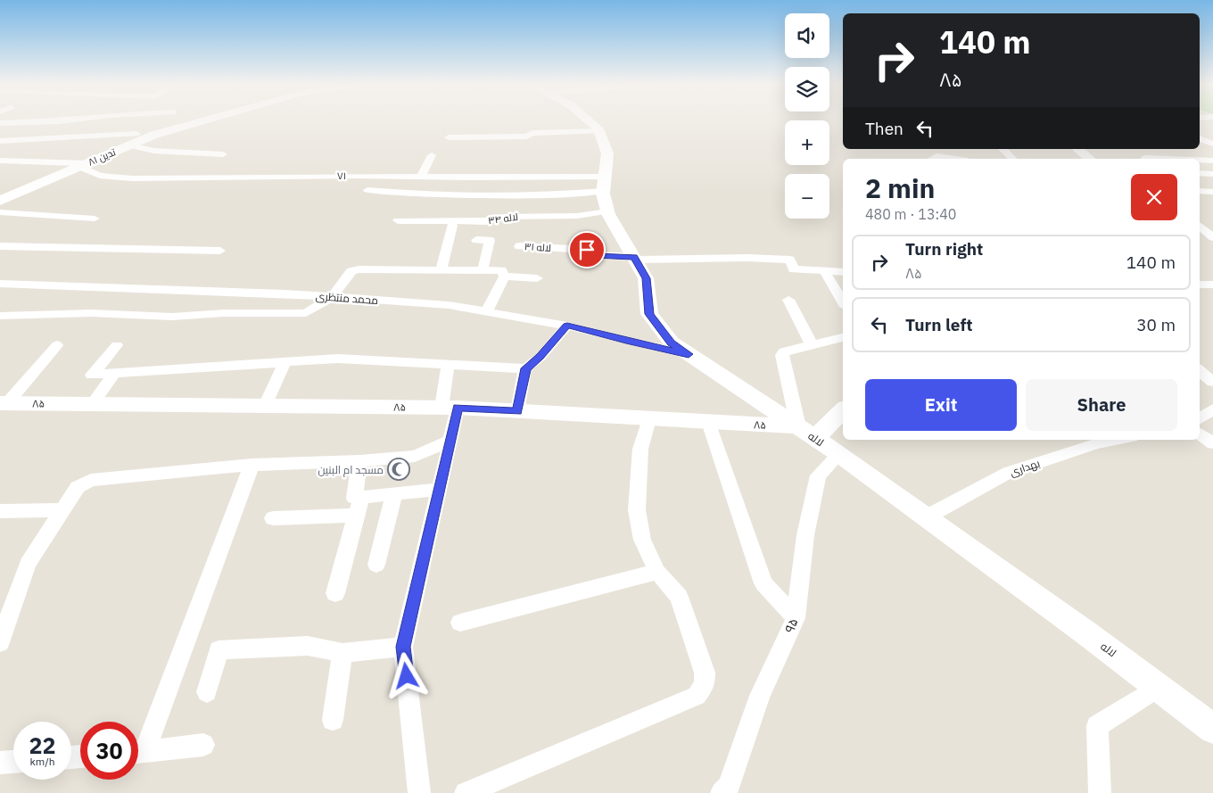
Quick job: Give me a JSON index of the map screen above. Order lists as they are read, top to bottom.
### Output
{
  "streets": {
    "street": [
      "تدین ۸۱",
      "۷۱",
      "لاله ۳۴",
      "لاله ۳۱",
      "محمد منتظری",
      "۸۵",
      "لاله",
      "بهداری",
      "۹۵"
    ]
  },
  "crossings": [
    ["تدین ۸۱", "۷۱"],
    ["۷۱", "لاله"],
    ["لاله ۳۴", "لاله"],
    ["لاله ۳۱", "لاله"],
    ["محمد منتظری", "لاله"],
    ["۸۵", "لاله"],
    ["لاله", "بهداری"],
    ["لاله", "۹۵"]
  ],
  "places": {
    "mosque": ["مسجد ام البنین"]
  },
  "page": {
    "map_buttons": ["+", "−"],
    "turn": ["140 m", "۸۵"],
    "then": "Then",
    "heading": ["2 min", "480 m · 13:40"],
    "list": [
      {
        "name": "Turn right",
        "note": "۸۵",
        "value": "140 m"
      },
      {
        "name": "Turn left",
        "value": "30 m"
      }
    ],
    "buttons": ["Exit", "Share"],
    "speed": "22 km/h",
    "limit": "30"
  }
}
